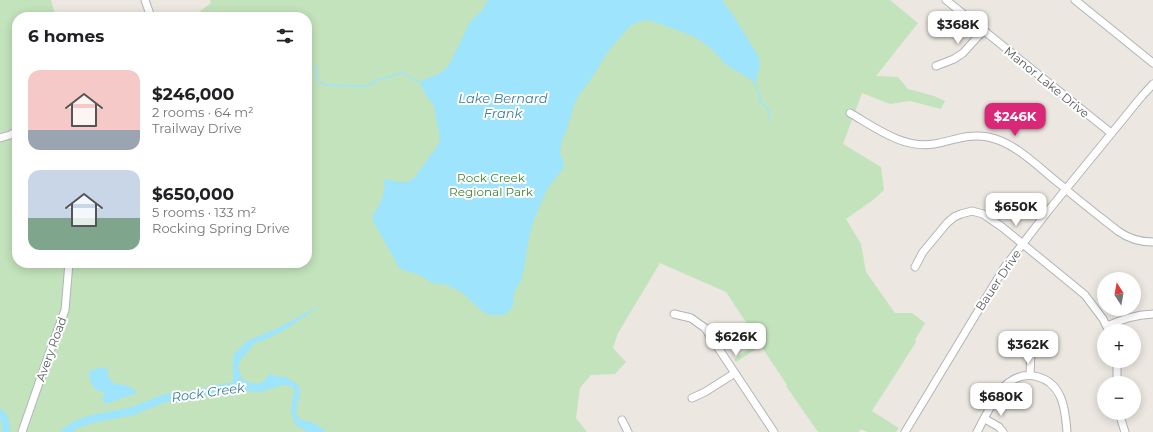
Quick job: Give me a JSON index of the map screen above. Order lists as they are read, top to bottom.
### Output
{
  "streets": {
    "street": ["Manor Lake Drive", "Bauer Drive", "Avery Road"]
  },
  "crossings": [
    ["Manor Lake Drive", "Bauer Drive"]
  ],
  "water": ["Lake Bernard Frank", "Rock Creek"],
  "parks": ["Rock Creek Regional Park"],
  "north": "top",
  "page": {
    "price": [
      "$368K",
      "$246K",
      "$650K",
      "$626K",
      "$362K",
      "$680K"
    ],
    "heading": "6 homes",
    "list": [
      {
        "name": "$246,000",
        "note": "2 rooms · 64 m² · Trailway Drive"
      },
      {
        "name": "$650,000",
        "note": "5 rooms · 133 m² · Rocking Spring Drive"
      }
    ],
    "map_buttons": ["+", "−"]
  }
}
